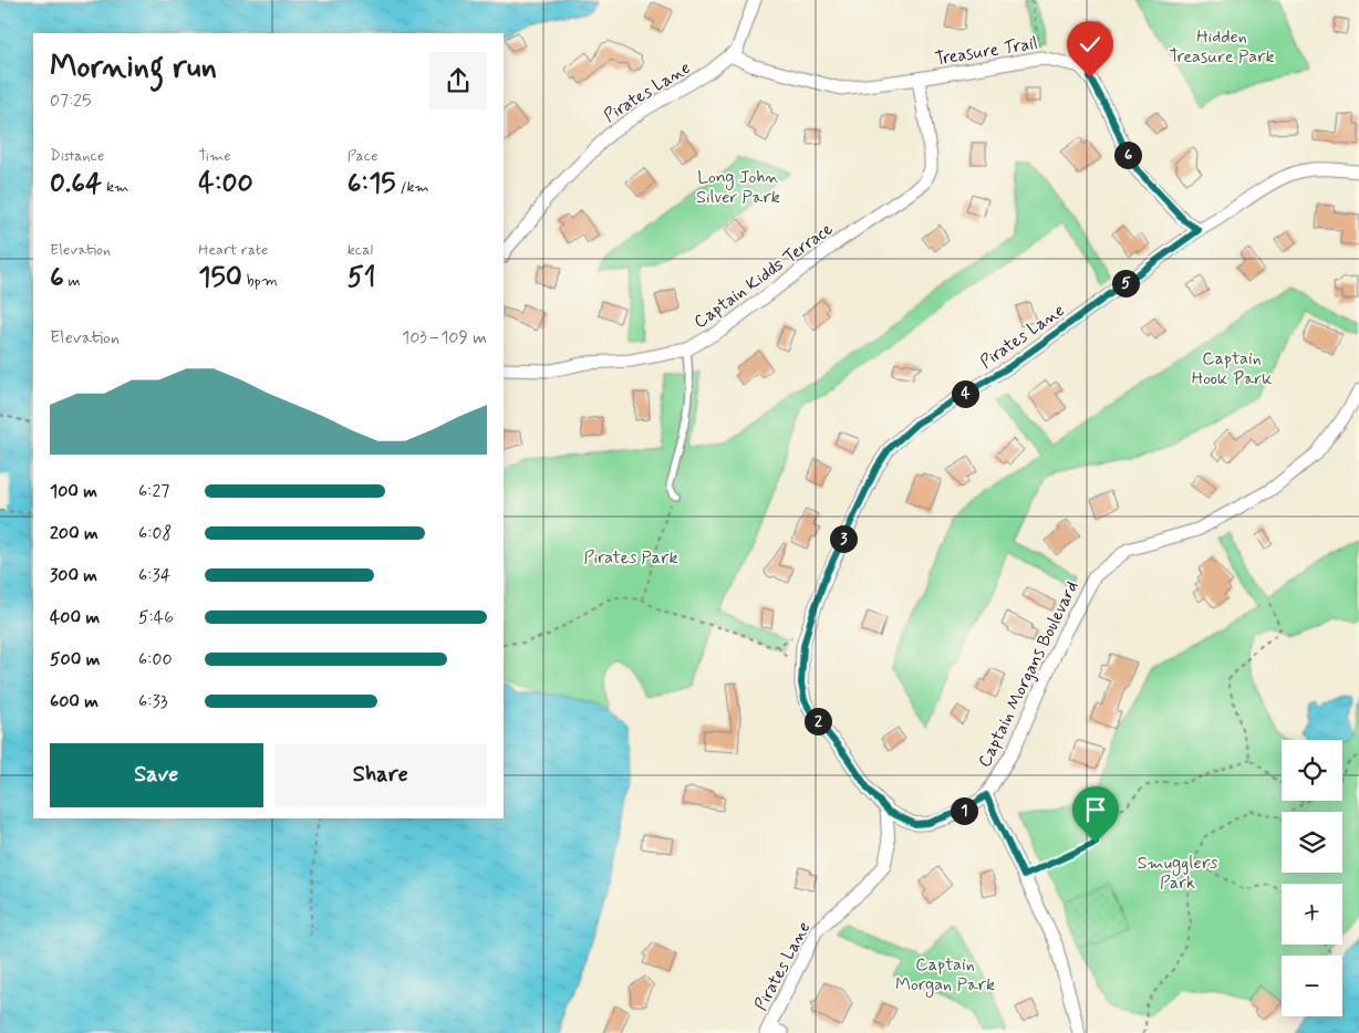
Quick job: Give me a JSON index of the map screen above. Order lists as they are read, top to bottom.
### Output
{
  "streets": {
    "street": [
      "Treasure Trail",
      "Pirates Lane",
      "Captain Kidds Terrace",
      "Captain Morgans Boulevard"
    ]
  },
  "crossings": [
    ["Treasure Trail", "Pirates Lane"],
    ["Treasure Trail", "Captain Kidds Terrace"]
  ],
  "parks": [
    "Hidden Treasure Park",
    "Long John Silver Park",
    "Captain Hook Park",
    "Pirates Park",
    "Smugglers Park",
    "Captain Morgan Park"
  ],
  "page": {
    "heading": ["Morning run", "07:25"],
    "stats": [
      ["Distance", "0.64 km"],
      ["Time", "4:00"],
      ["Pace", "6:15 /km"],
      ["Elevation", "6 m"],
      ["Heart rate", "150 bpm"],
      ["kcal", "51"]
    ],
    "pins": [
      "6",
      "5",
      "4",
      "3",
      "2",
      "1"
    ],
    "chart": ["Elevation", "103–109 m"],
    "list": [
      {
        "name": "100 m",
        "note": "6:27"
      },
      {
        "name": "200 m",
        "note": "6:08"
      },
      {
        "name": "300 m",
        "note": "6:34"
      },
      {
        "name": "400 m",
        "note": "5:46"
      },
      {
        "name": "500 m",
        "note": "6:00"
      },
      {
        "name": "600 m",
        "note": "6:33"
      }
    ],
    "buttons": ["Save", "Share"],
    "map_buttons": ["+", "−"]
  }
}
